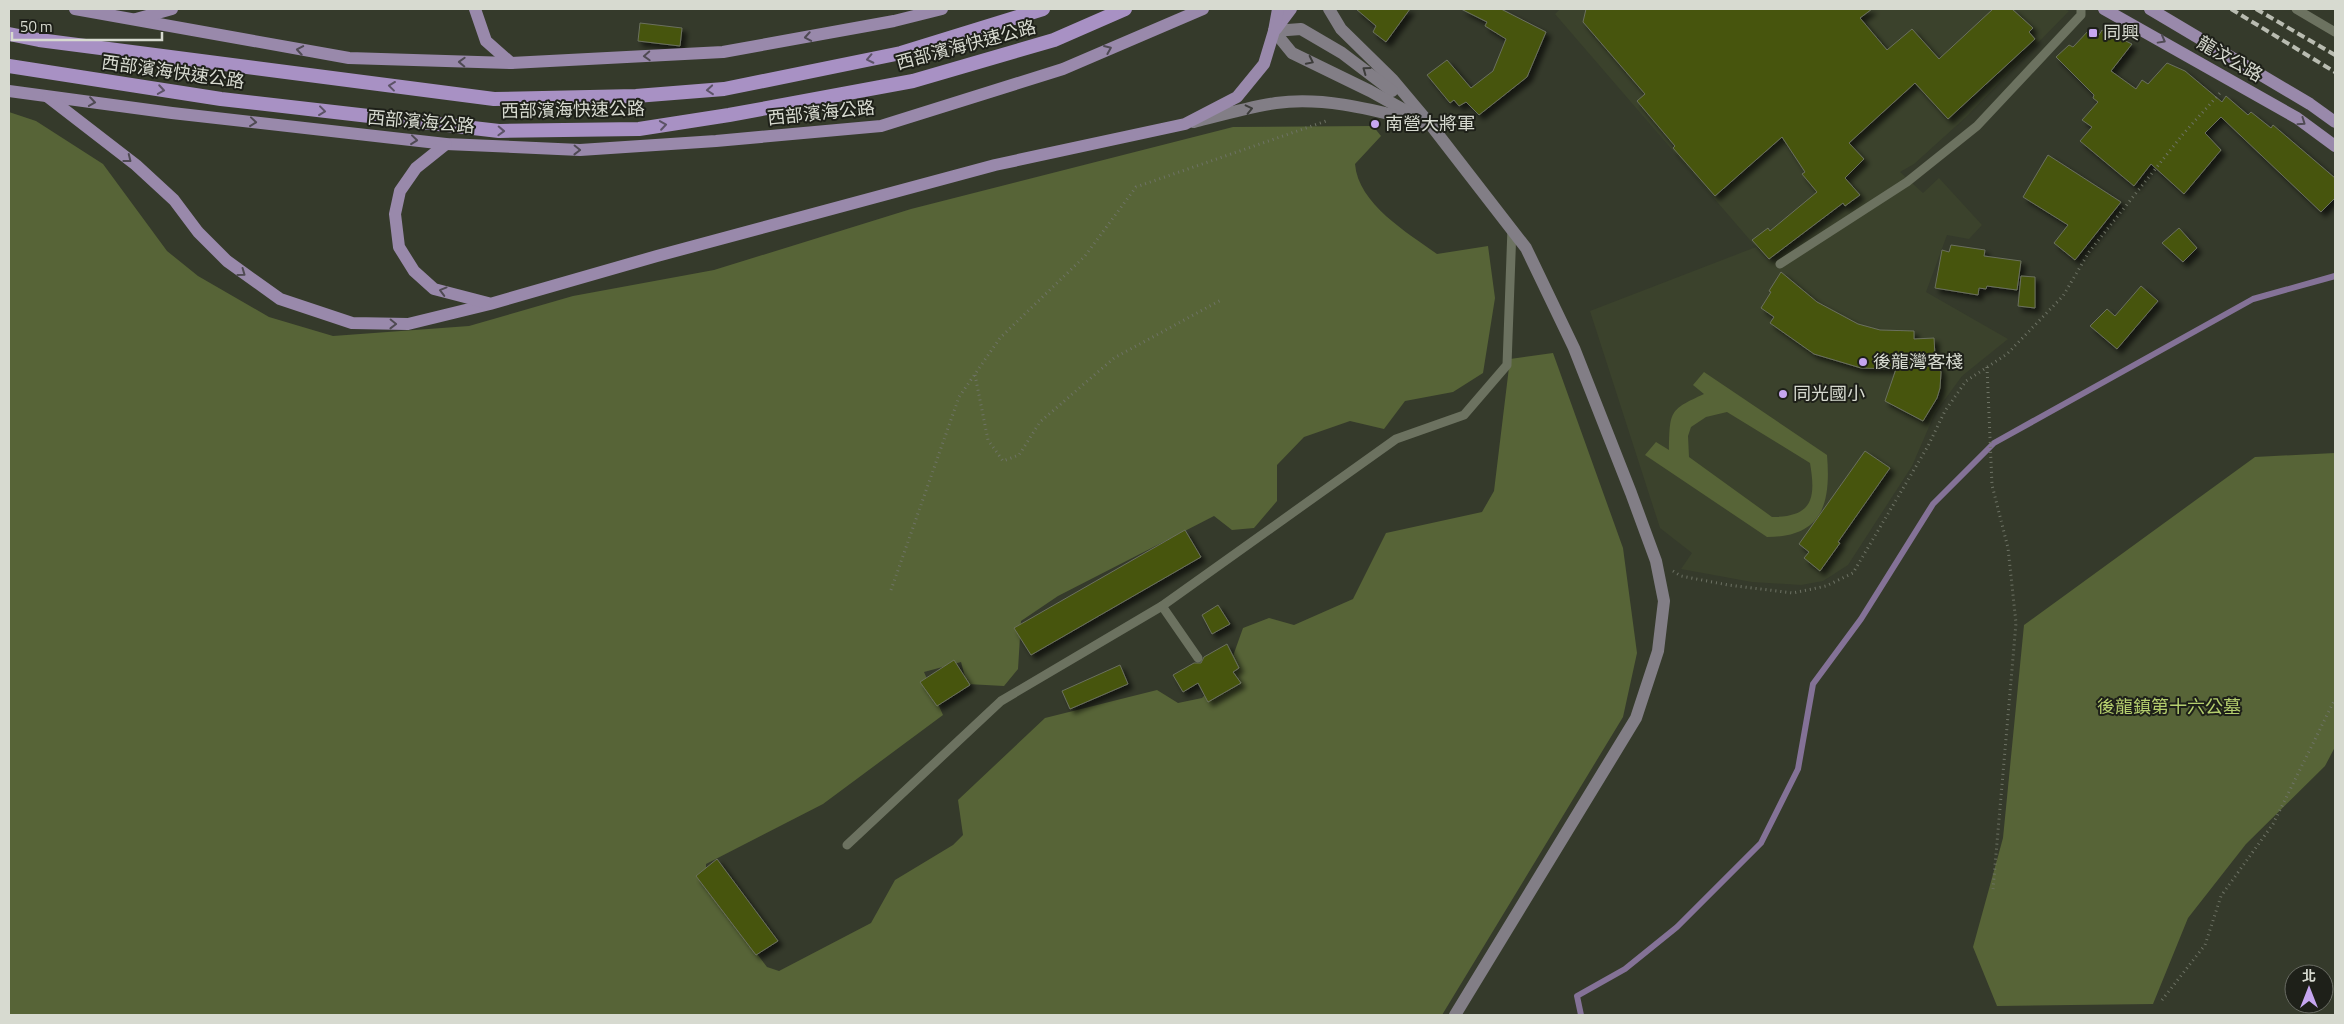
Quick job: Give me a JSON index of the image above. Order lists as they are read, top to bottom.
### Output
{
  "streets": {
    "highway": ["西部濱海快速公路"],
    "main road": ["龍汶公路", "西部濱海公路"]
  },
  "parks": ["後龍鎮第十六公墓"],
  "places": {
    "transit": ["同興"],
    "other": ["南營大將軍", "後龍灣客棧", "同光國小"]
  },
  "scale_bar": "50 m",
  "north": "top"
}
